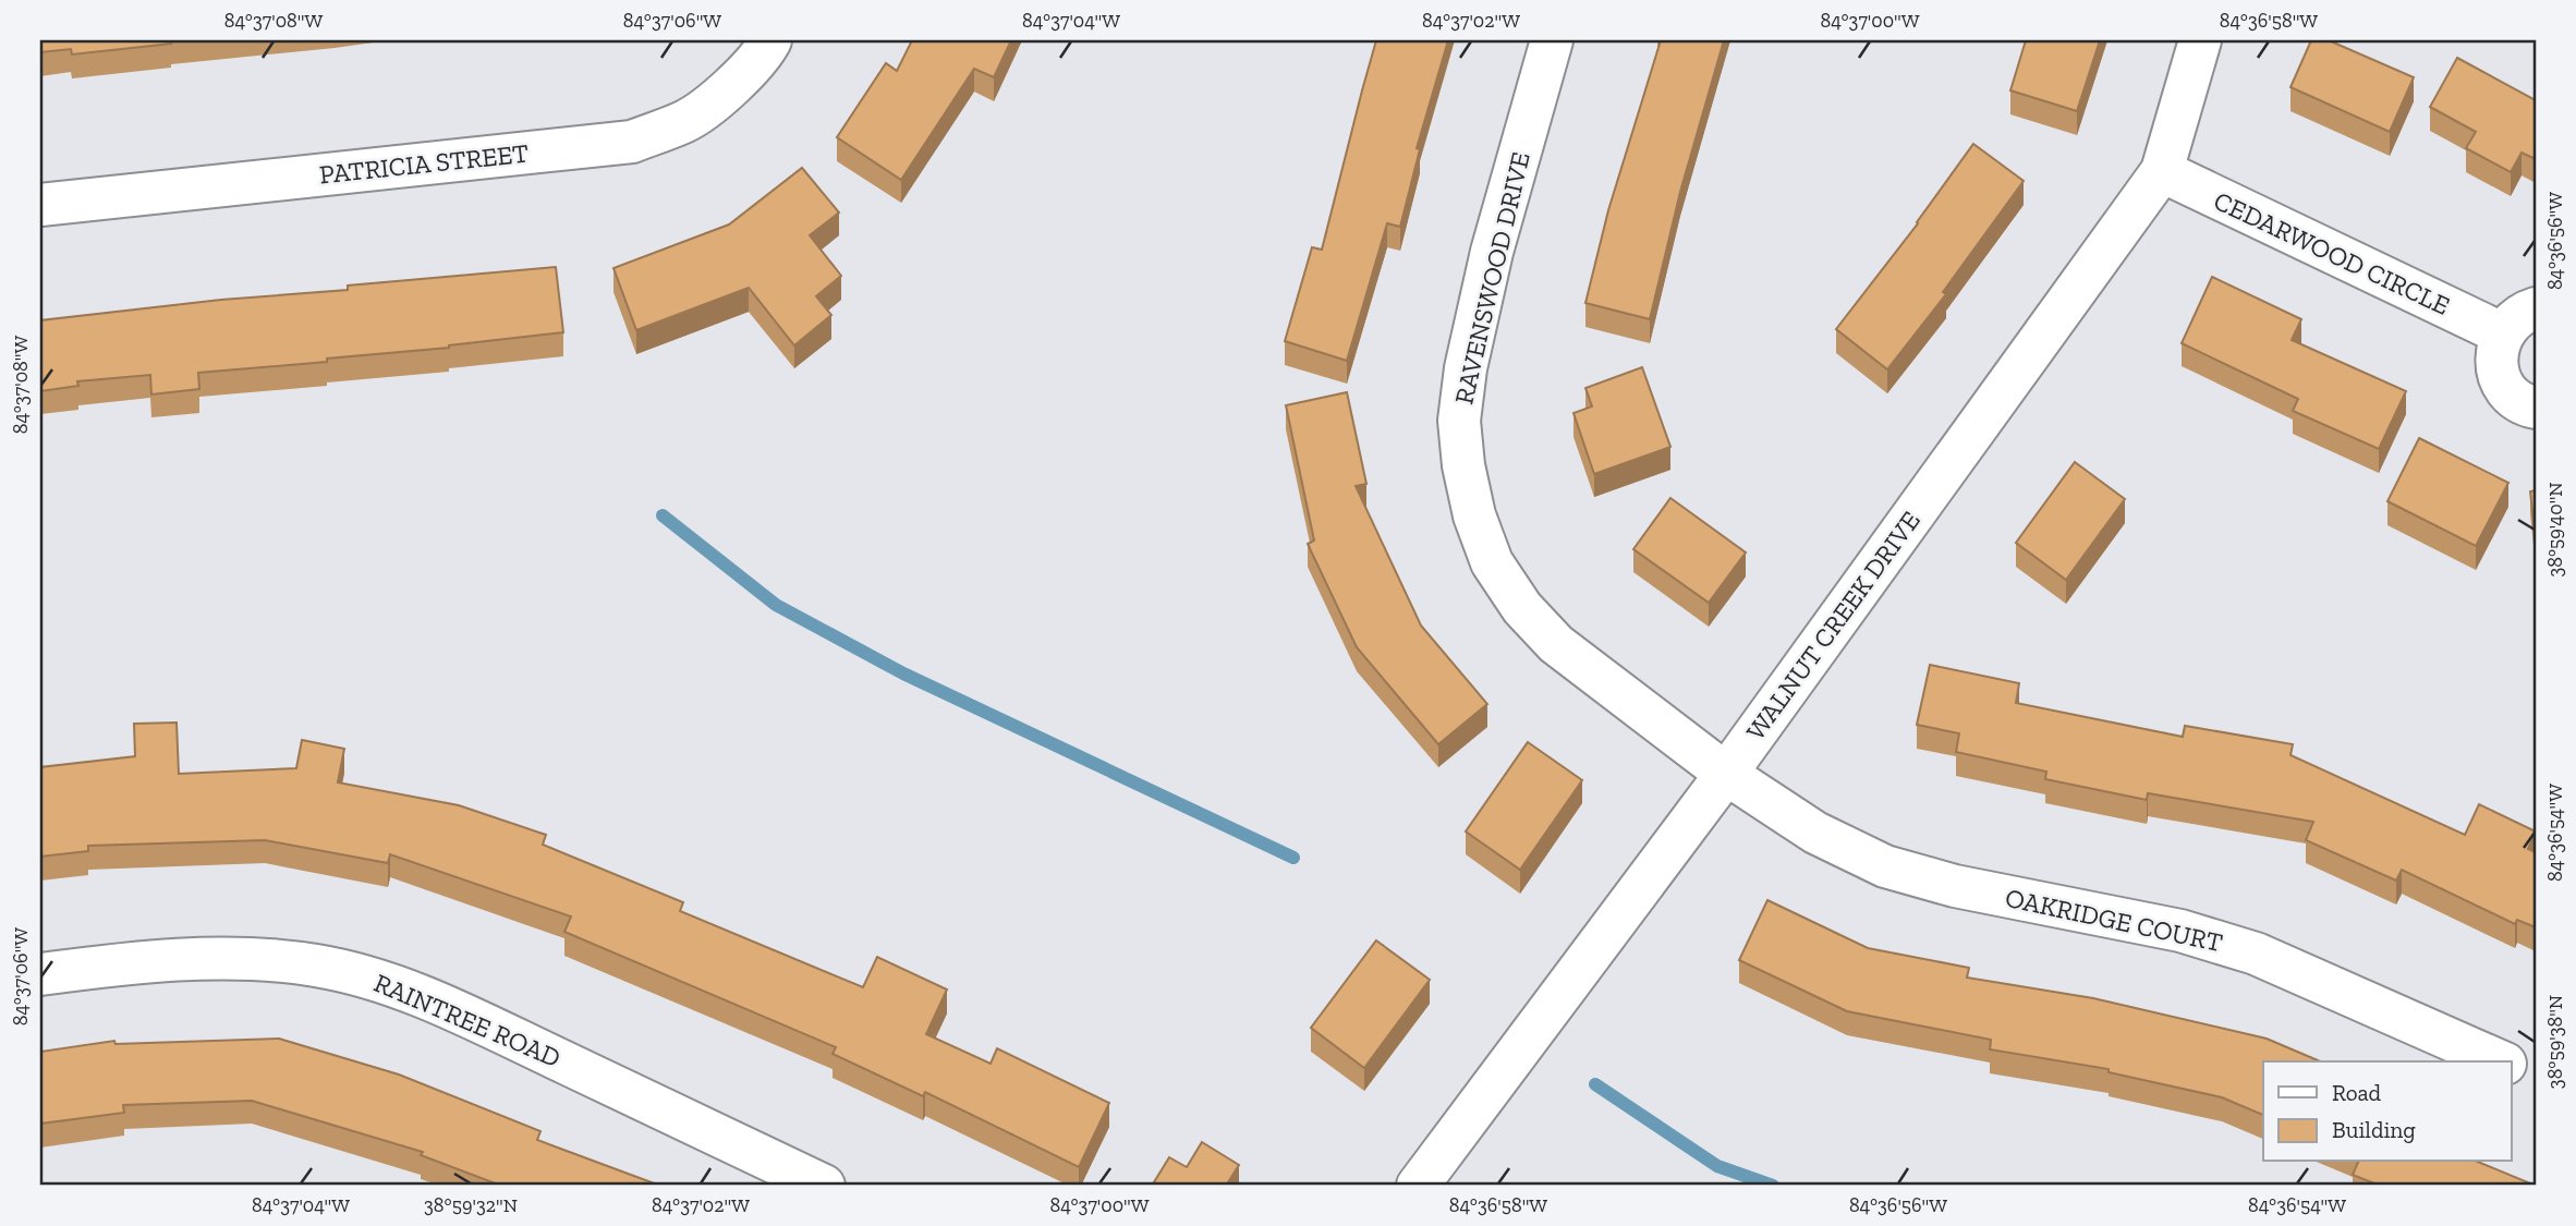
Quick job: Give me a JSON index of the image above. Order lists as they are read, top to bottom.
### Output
{
  "streets": {
    "street": [
      "PATRICIA STREET",
      "CEDARWOOD CIRCLE",
      "RAVENSWOOD DRIVE",
      "WALNUT CREEK DRIVE",
      "OAKRIDGE COURT",
      "RAINTREE ROAD"
    ]
  },
  "crossings": [
    ["CEDARWOOD CIRCLE", "WALNUT CREEK DRIVE"],
    ["RAVENSWOOD DRIVE", "WALNUT CREEK DRIVE"],
    ["RAVENSWOOD DRIVE", "OAKRIDGE COURT"],
    ["WALNUT CREEK DRIVE", "OAKRIDGE COURT"]
  ],
  "legend": ["Road", "Building"],
  "coordinates": [
    "84°37'08\"W",
    "84°37'06\"W",
    "84°37'04\"W",
    "84°37'02\"W",
    "84°37'00\"W",
    "84°36'58\"W",
    "84°36'56\"W",
    "38°59'40\"N",
    "84°36'54\"W",
    "38°59'38\"N",
    "38°59'32\"N"
  ]
}
